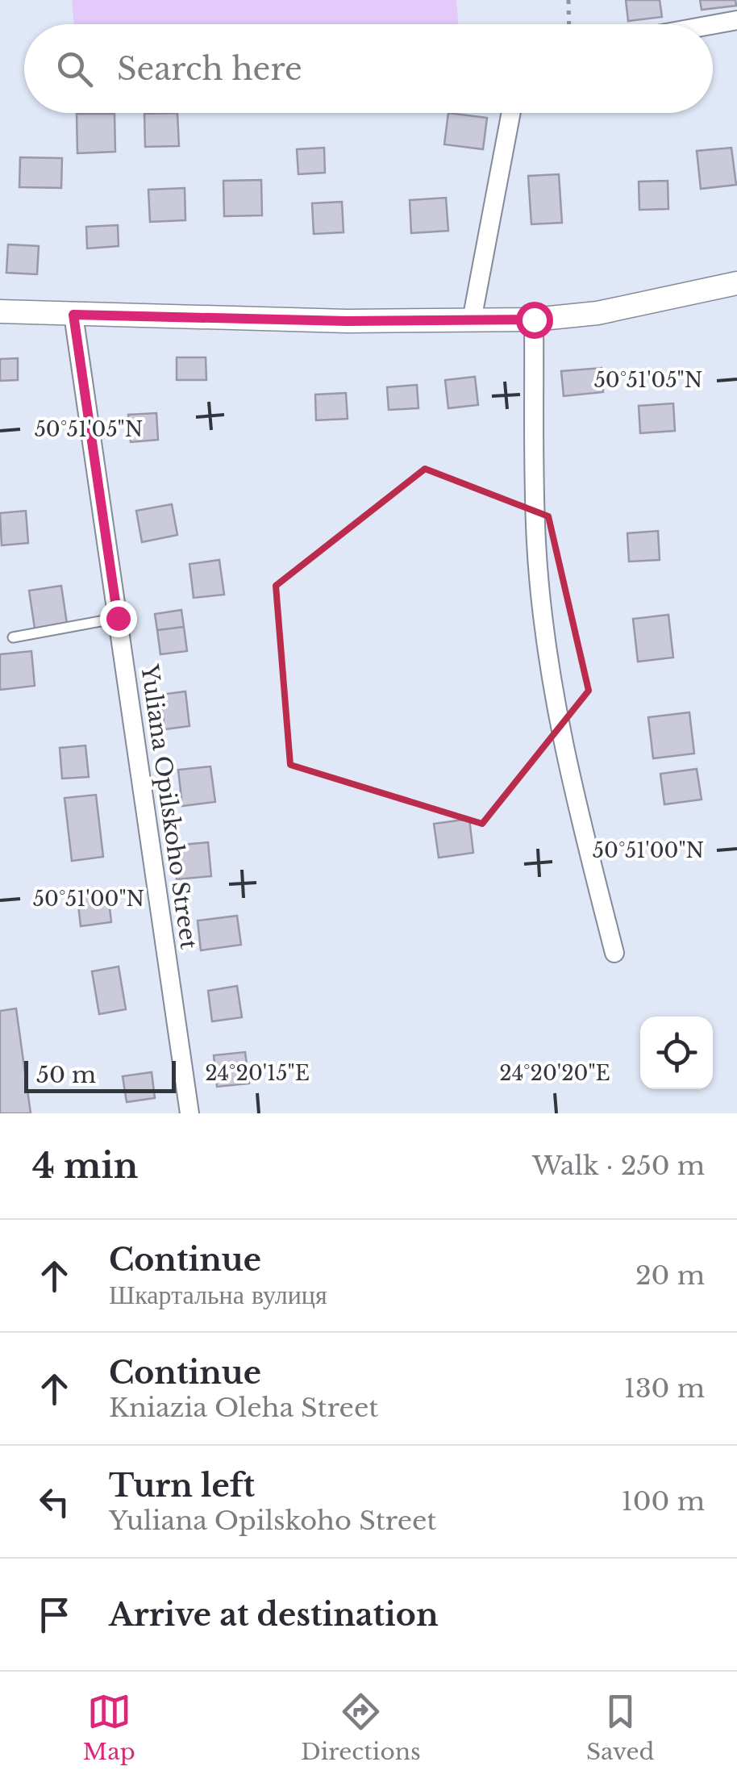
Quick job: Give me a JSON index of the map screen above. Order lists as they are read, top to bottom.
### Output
{
  "streets": {
    "street": ["Yuliana Opilskoho Street"]
  },
  "scale_bar": "50 m",
  "page": {
    "search": "Search here",
    "scale": "50 m",
    "heading": ["4 min", "Walk · 250 m"],
    "list": [
      ["Continue", "Шкартальна вулиця", "20 m"],
      ["Continue", "Kniazia Oleha Street", "130 m"],
      ["Turn left", "Yuliana Opilskoho Street", "100 m"],
      "Arrive at destination"
    ],
    "nav": ["Map", "Directions", "Saved"]
  },
  "coordinates": [
    "50°51'05\"N",
    "50°51'00\"N",
    "24°20'15\"E",
    "24°20'20\"E"
  ]
}
